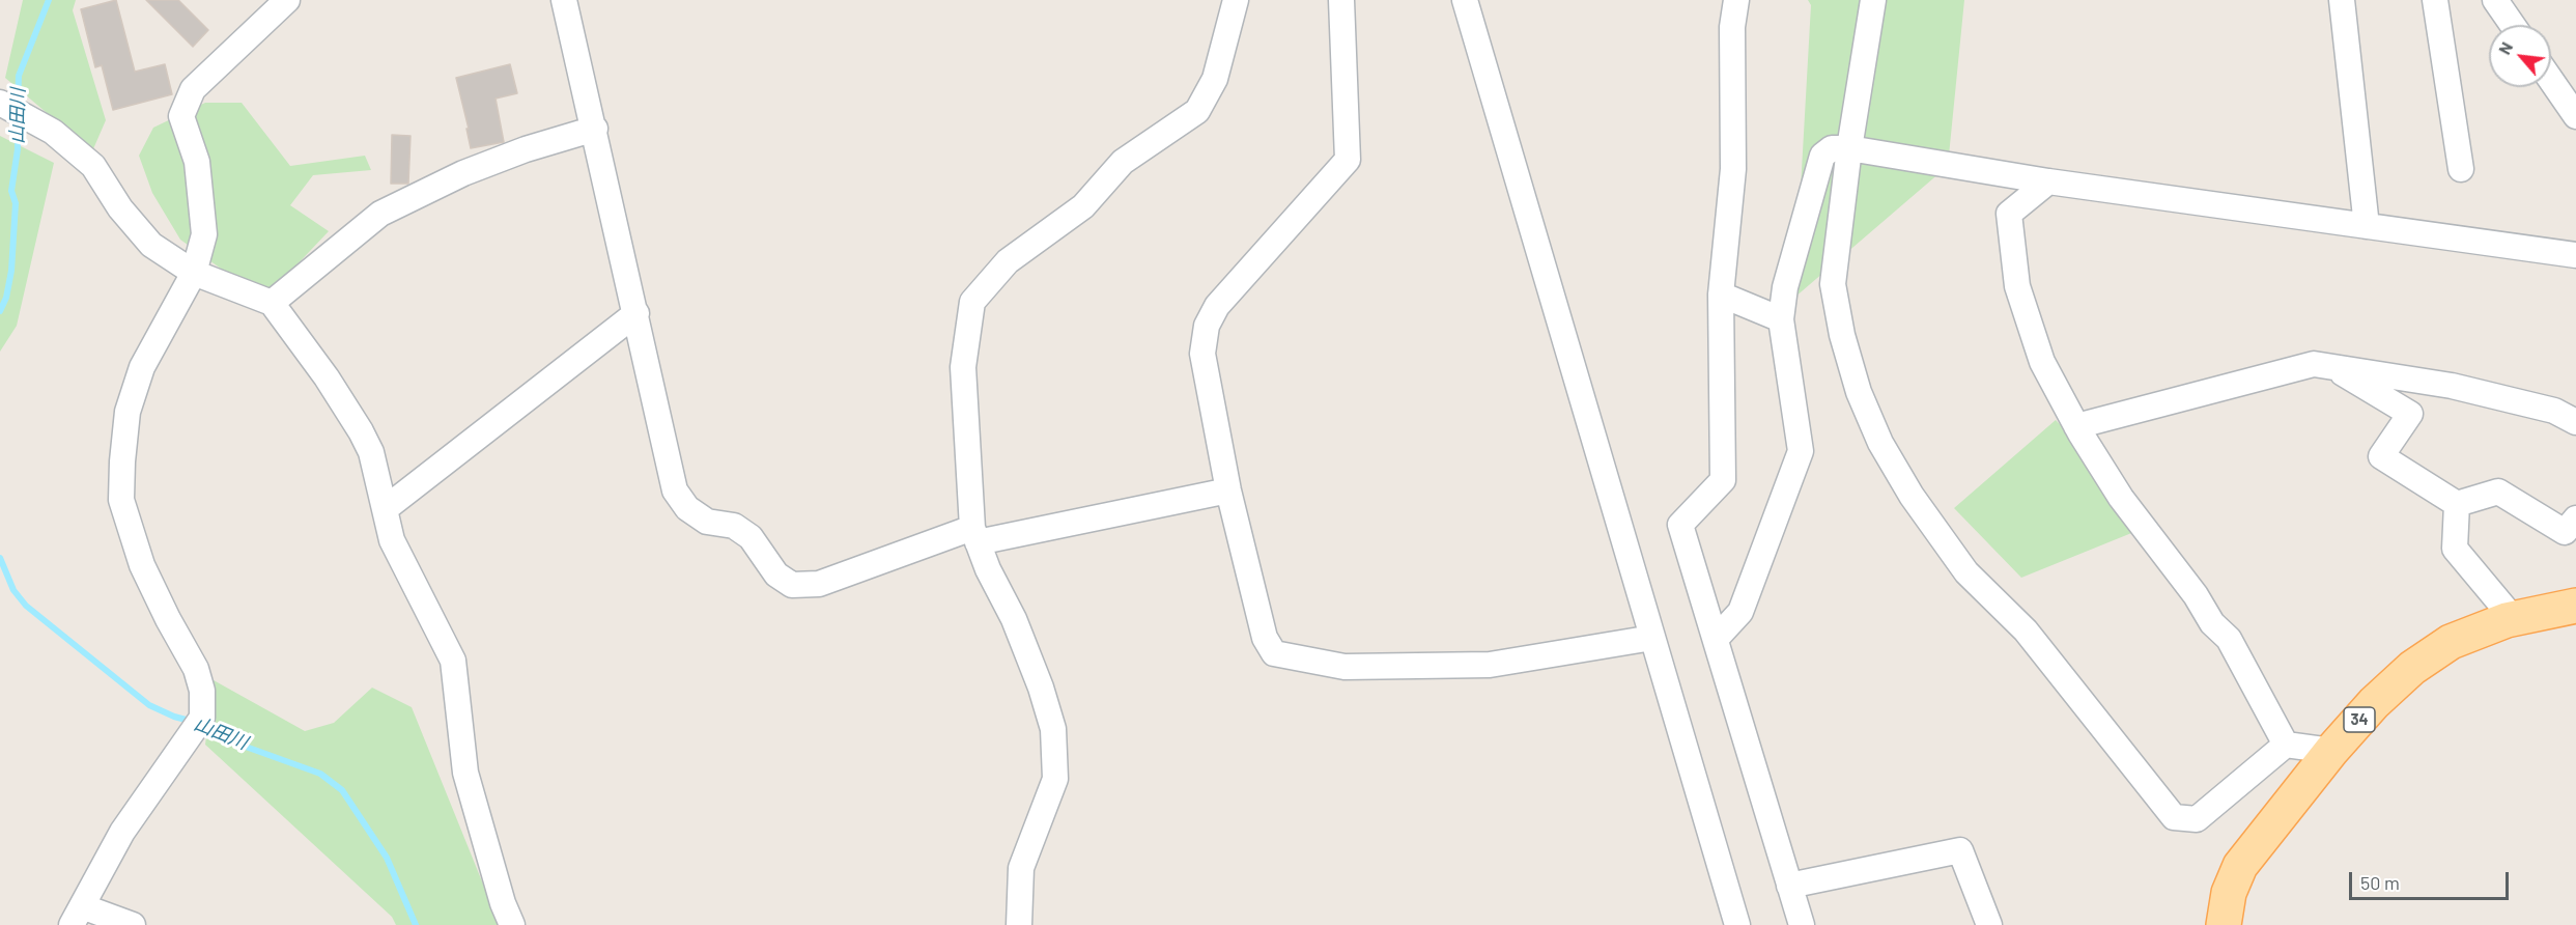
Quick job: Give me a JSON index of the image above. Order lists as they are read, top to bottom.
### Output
{
  "streets": {
    "main road": ["34"]
  },
  "water": ["山田川"],
  "scale_bar": "50 m",
  "north": "top left"
}
